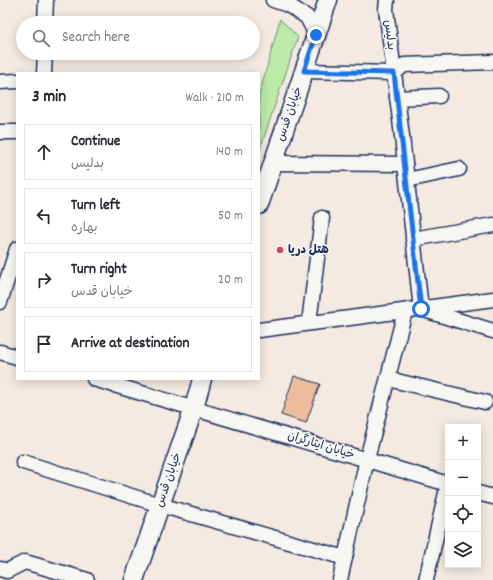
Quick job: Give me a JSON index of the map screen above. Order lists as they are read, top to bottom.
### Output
{
  "streets": {
    "main road": ["خیابان قدس"],
    "street": ["بدلیس", "خیابان ایثارگران"]
  },
  "crossings": [
    ["خیابان قدس", "خیابان ایثارگران"]
  ],
  "places": ["هتل دریا"],
  "page": {
    "search": "Search here",
    "heading": ["3 min", "Walk · 210 m"],
    "list": [
      ["Continue", "بدلیس", "140 m"],
      ["Turn left", "بهاره", "50 m"],
      ["Turn right", "خیابان قدس", "20 m"],
      "Arrive at destination"
    ],
    "map_buttons": ["+", "−"]
  }
}
